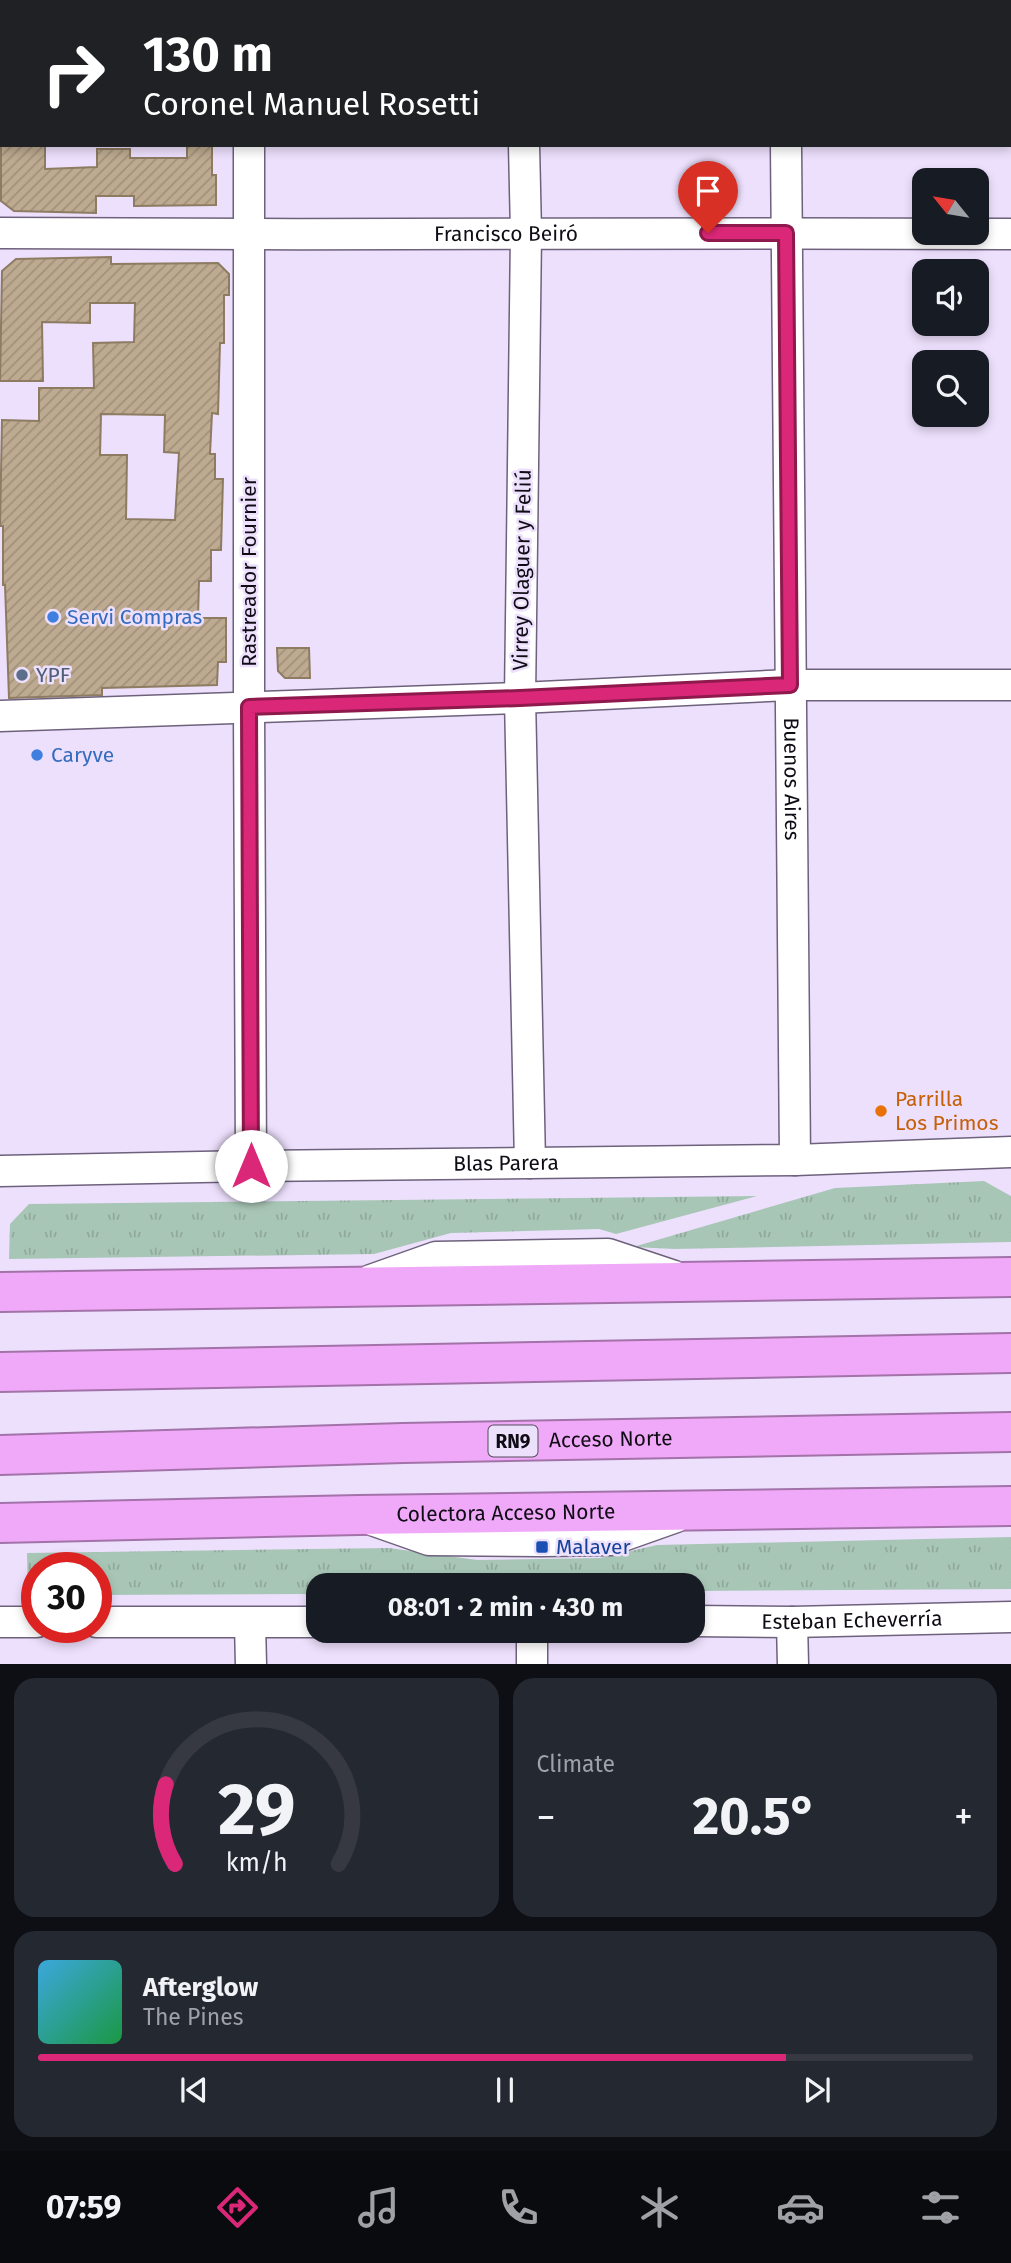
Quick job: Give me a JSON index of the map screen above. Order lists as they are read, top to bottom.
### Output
{
  "streets": {
    "highway": ["Acceso Norte", "RN9", "Colectora Acceso Norte"],
    "street": [
      "Francisco Beiró",
      "Virrey Olaguer y Feliú",
      "Rastreador Fournier",
      "Buenos Aires",
      "Blas Parera",
      "Esteban Echeverría"
    ]
  },
  "crossings": [
    ["Francisco Beiró", "Virrey Olaguer y Feliú"],
    ["Francisco Beiró", "Rastreador Fournier"],
    ["Francisco Beiró", "Buenos Aires"],
    ["Virrey Olaguer y Feliú", "Blas Parera"],
    ["Rastreador Fournier", "Blas Parera"],
    ["Buenos Aires", "Blas Parera"]
  ],
  "places": {
    "other": [
      "Servi Compras",
      "YPF",
      "Caryve",
      "Parrilla Los Primos"
    ],
    "transit": ["Malaver"]
  },
  "north": "top left",
  "page": {
    "turn": ["130 m", "Coronel Manuel Rosetti"],
    "limit": "30",
    "trip": "08:01 · 2 min · 430 m",
    "tile": "Climate",
    "heat": ["−", "20.5°", "+"],
    "song": ["Afterglow", "The Pines"],
    "tabs": "07:59",
    "gauge": ["29", "km/h"]
  }
}
